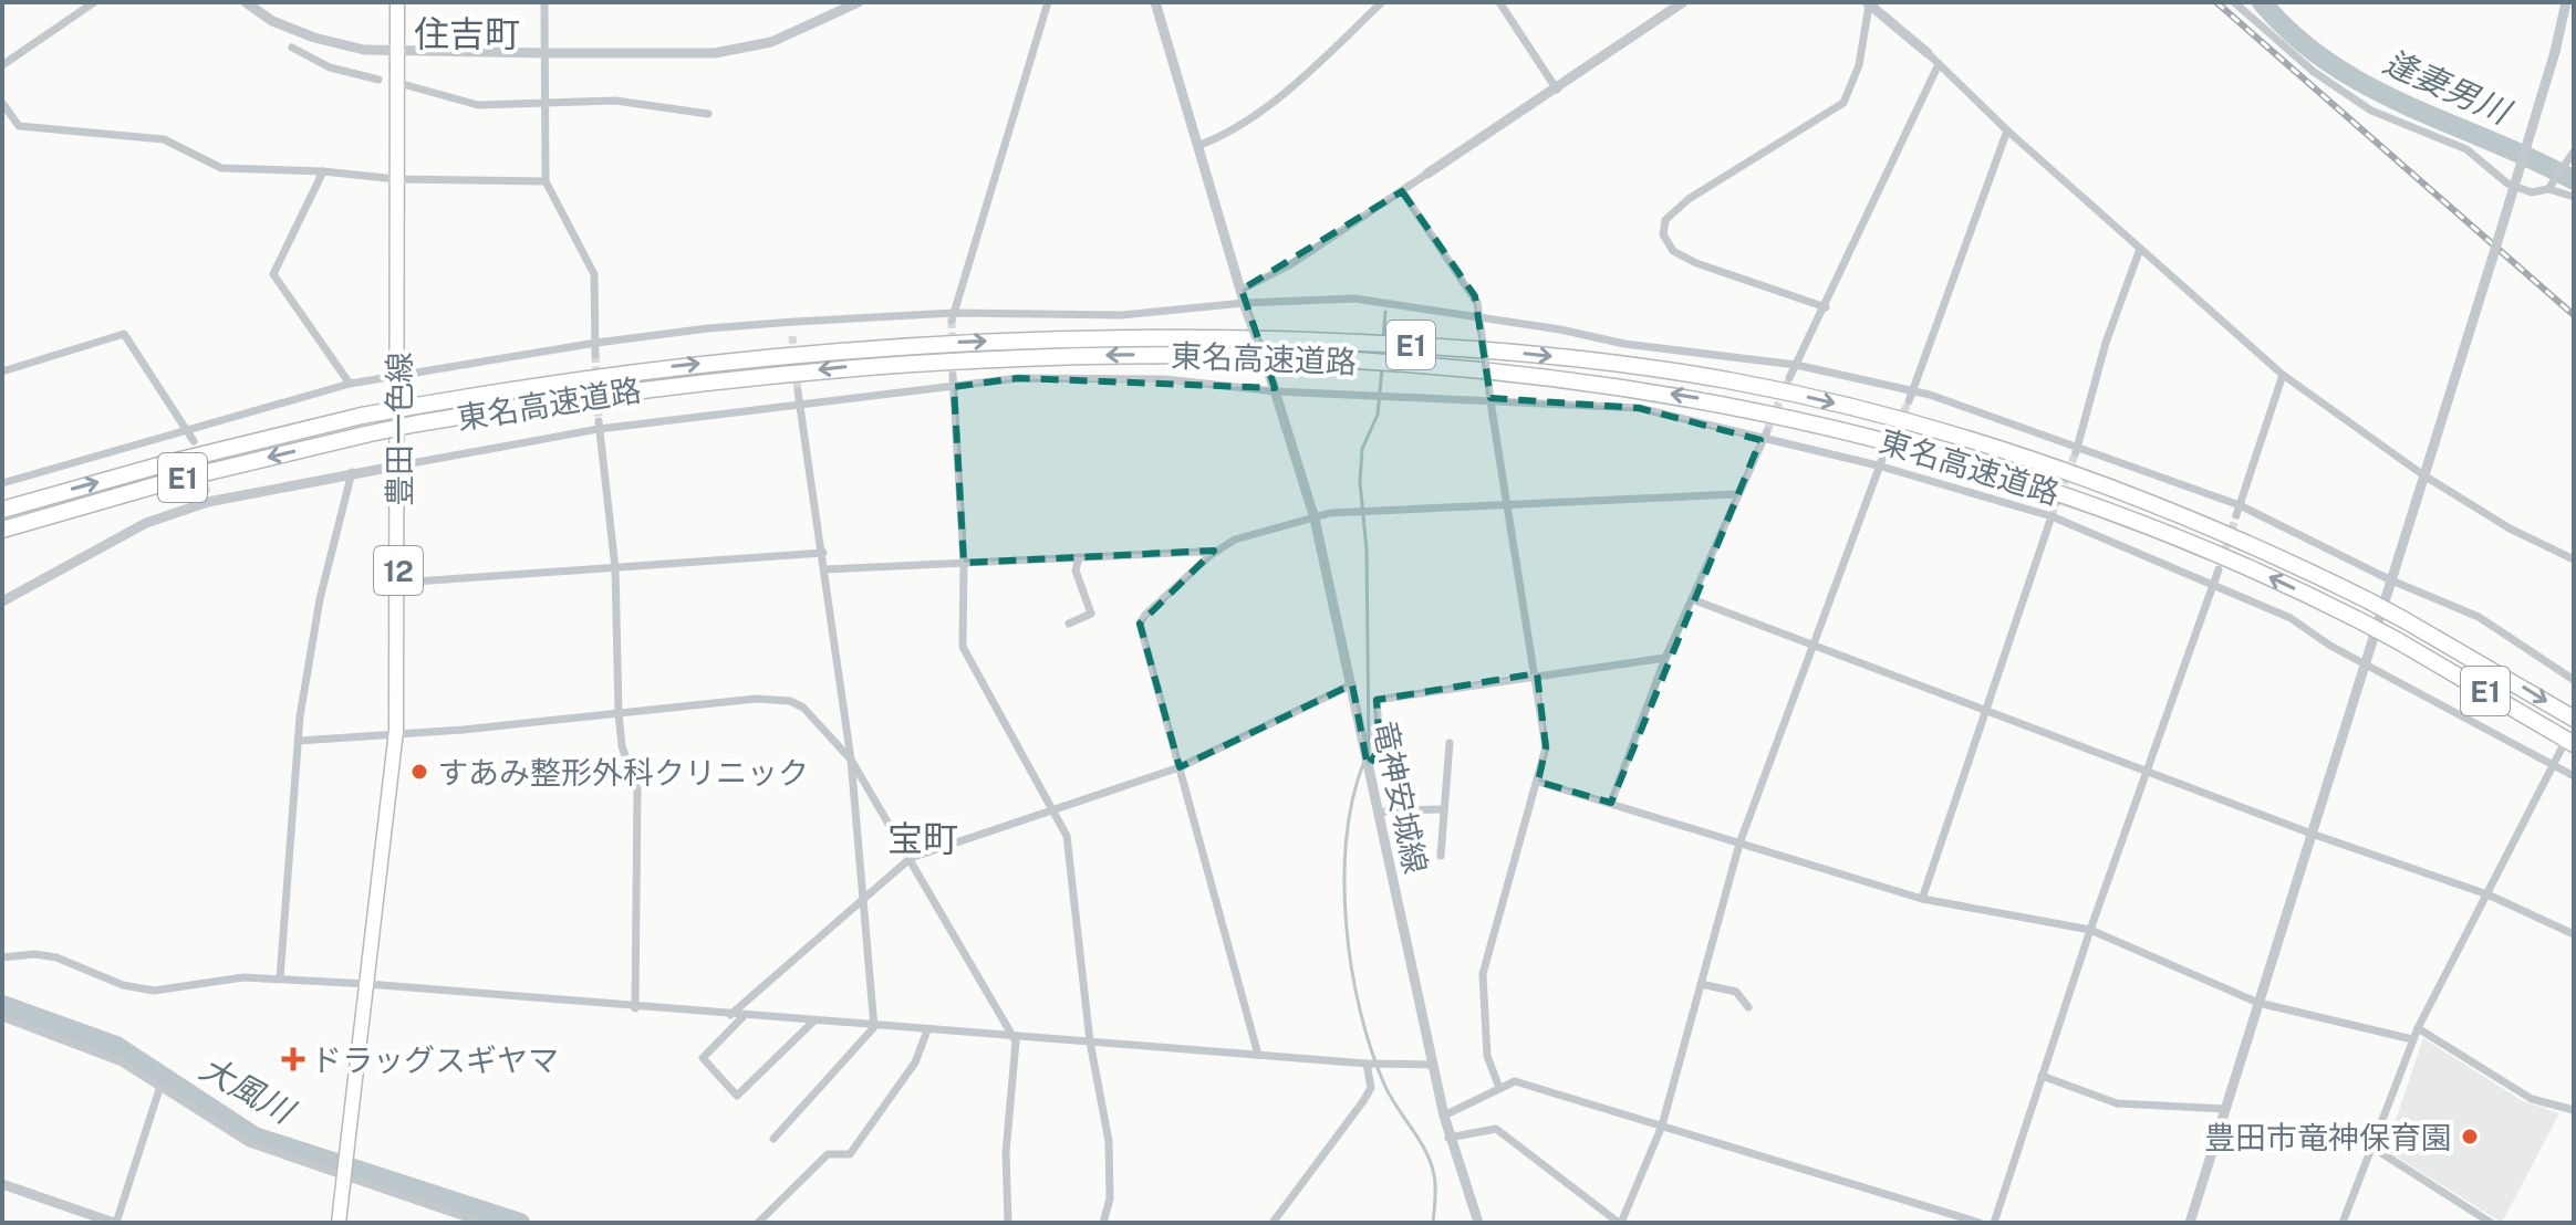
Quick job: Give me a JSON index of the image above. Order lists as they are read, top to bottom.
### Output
{
  "streets": {
    "highway": ["E1", "東名高速道路"],
    "main road": ["豊田一色線", "12"],
    "street": ["竜神安城線"]
  },
  "districts": ["住吉町", "宝町"],
  "water": ["逢妻男川", "大風川"],
  "places": {
    "other": ["すあみ整形外科クリニック", "豊田市竜神保育園"],
    "health": ["ドラッグスギヤマ"]
  }
}
